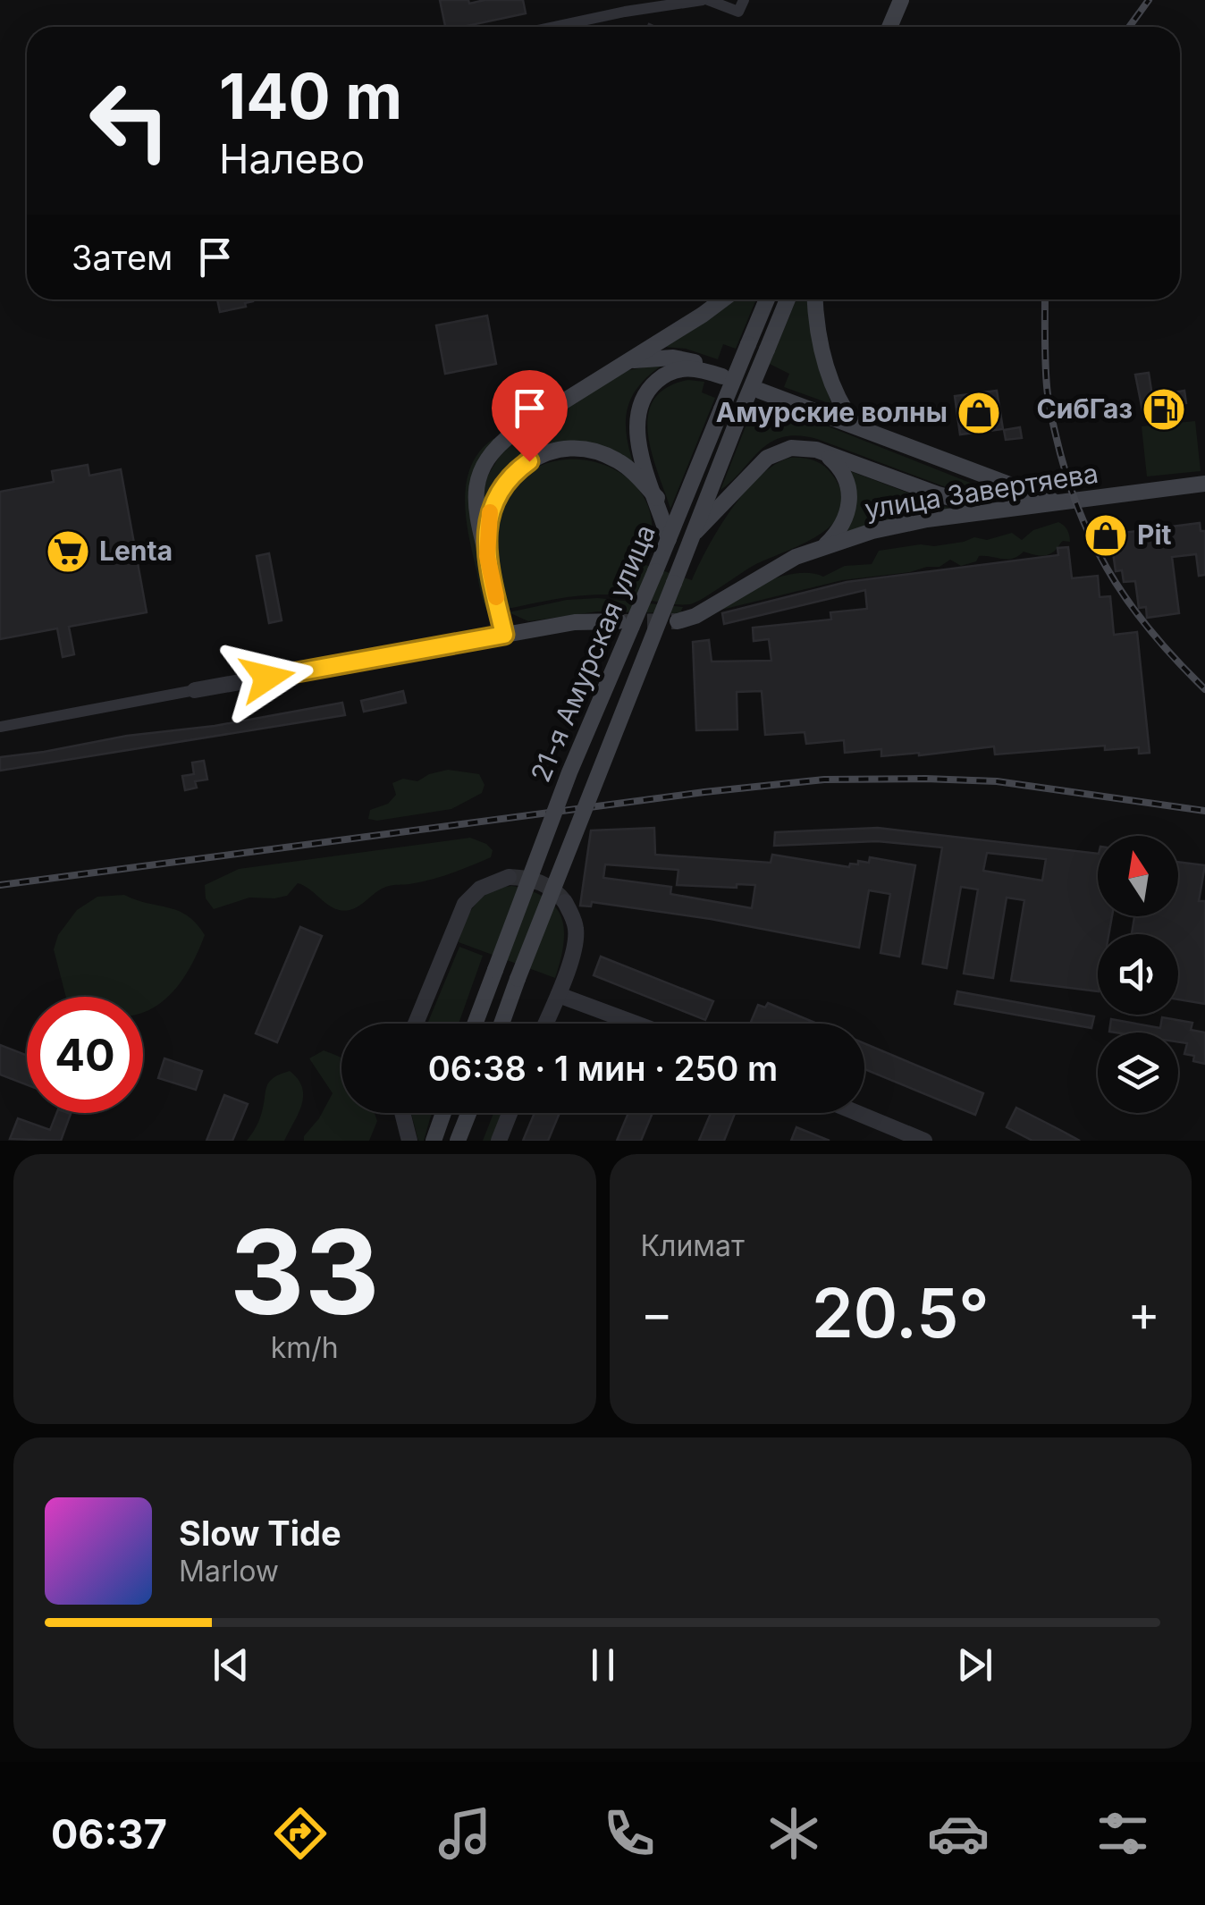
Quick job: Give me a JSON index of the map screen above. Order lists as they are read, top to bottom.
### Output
{
  "streets": {
    "main road": ["улица Завертяева", "21-я Амурская улица"]
  },
  "places": {
    "fuel station": ["СибГаз"],
    "shop": ["Амурские волны", "Pit"],
    "supermarket": ["Lenta"]
  },
  "north": "top",
  "page": {
    "turn": ["140 m", "Налево"],
    "then": "Затем",
    "limit": "40",
    "trip": "06:38 · 1 мин · 250 m",
    "tile": [
      ["33", "km/h"],
      "Климат"
    ],
    "heat": ["−", "20.5°", "+"],
    "song": ["Slow Tide", "Marlow"],
    "tabs": "06:37"
  }
}
